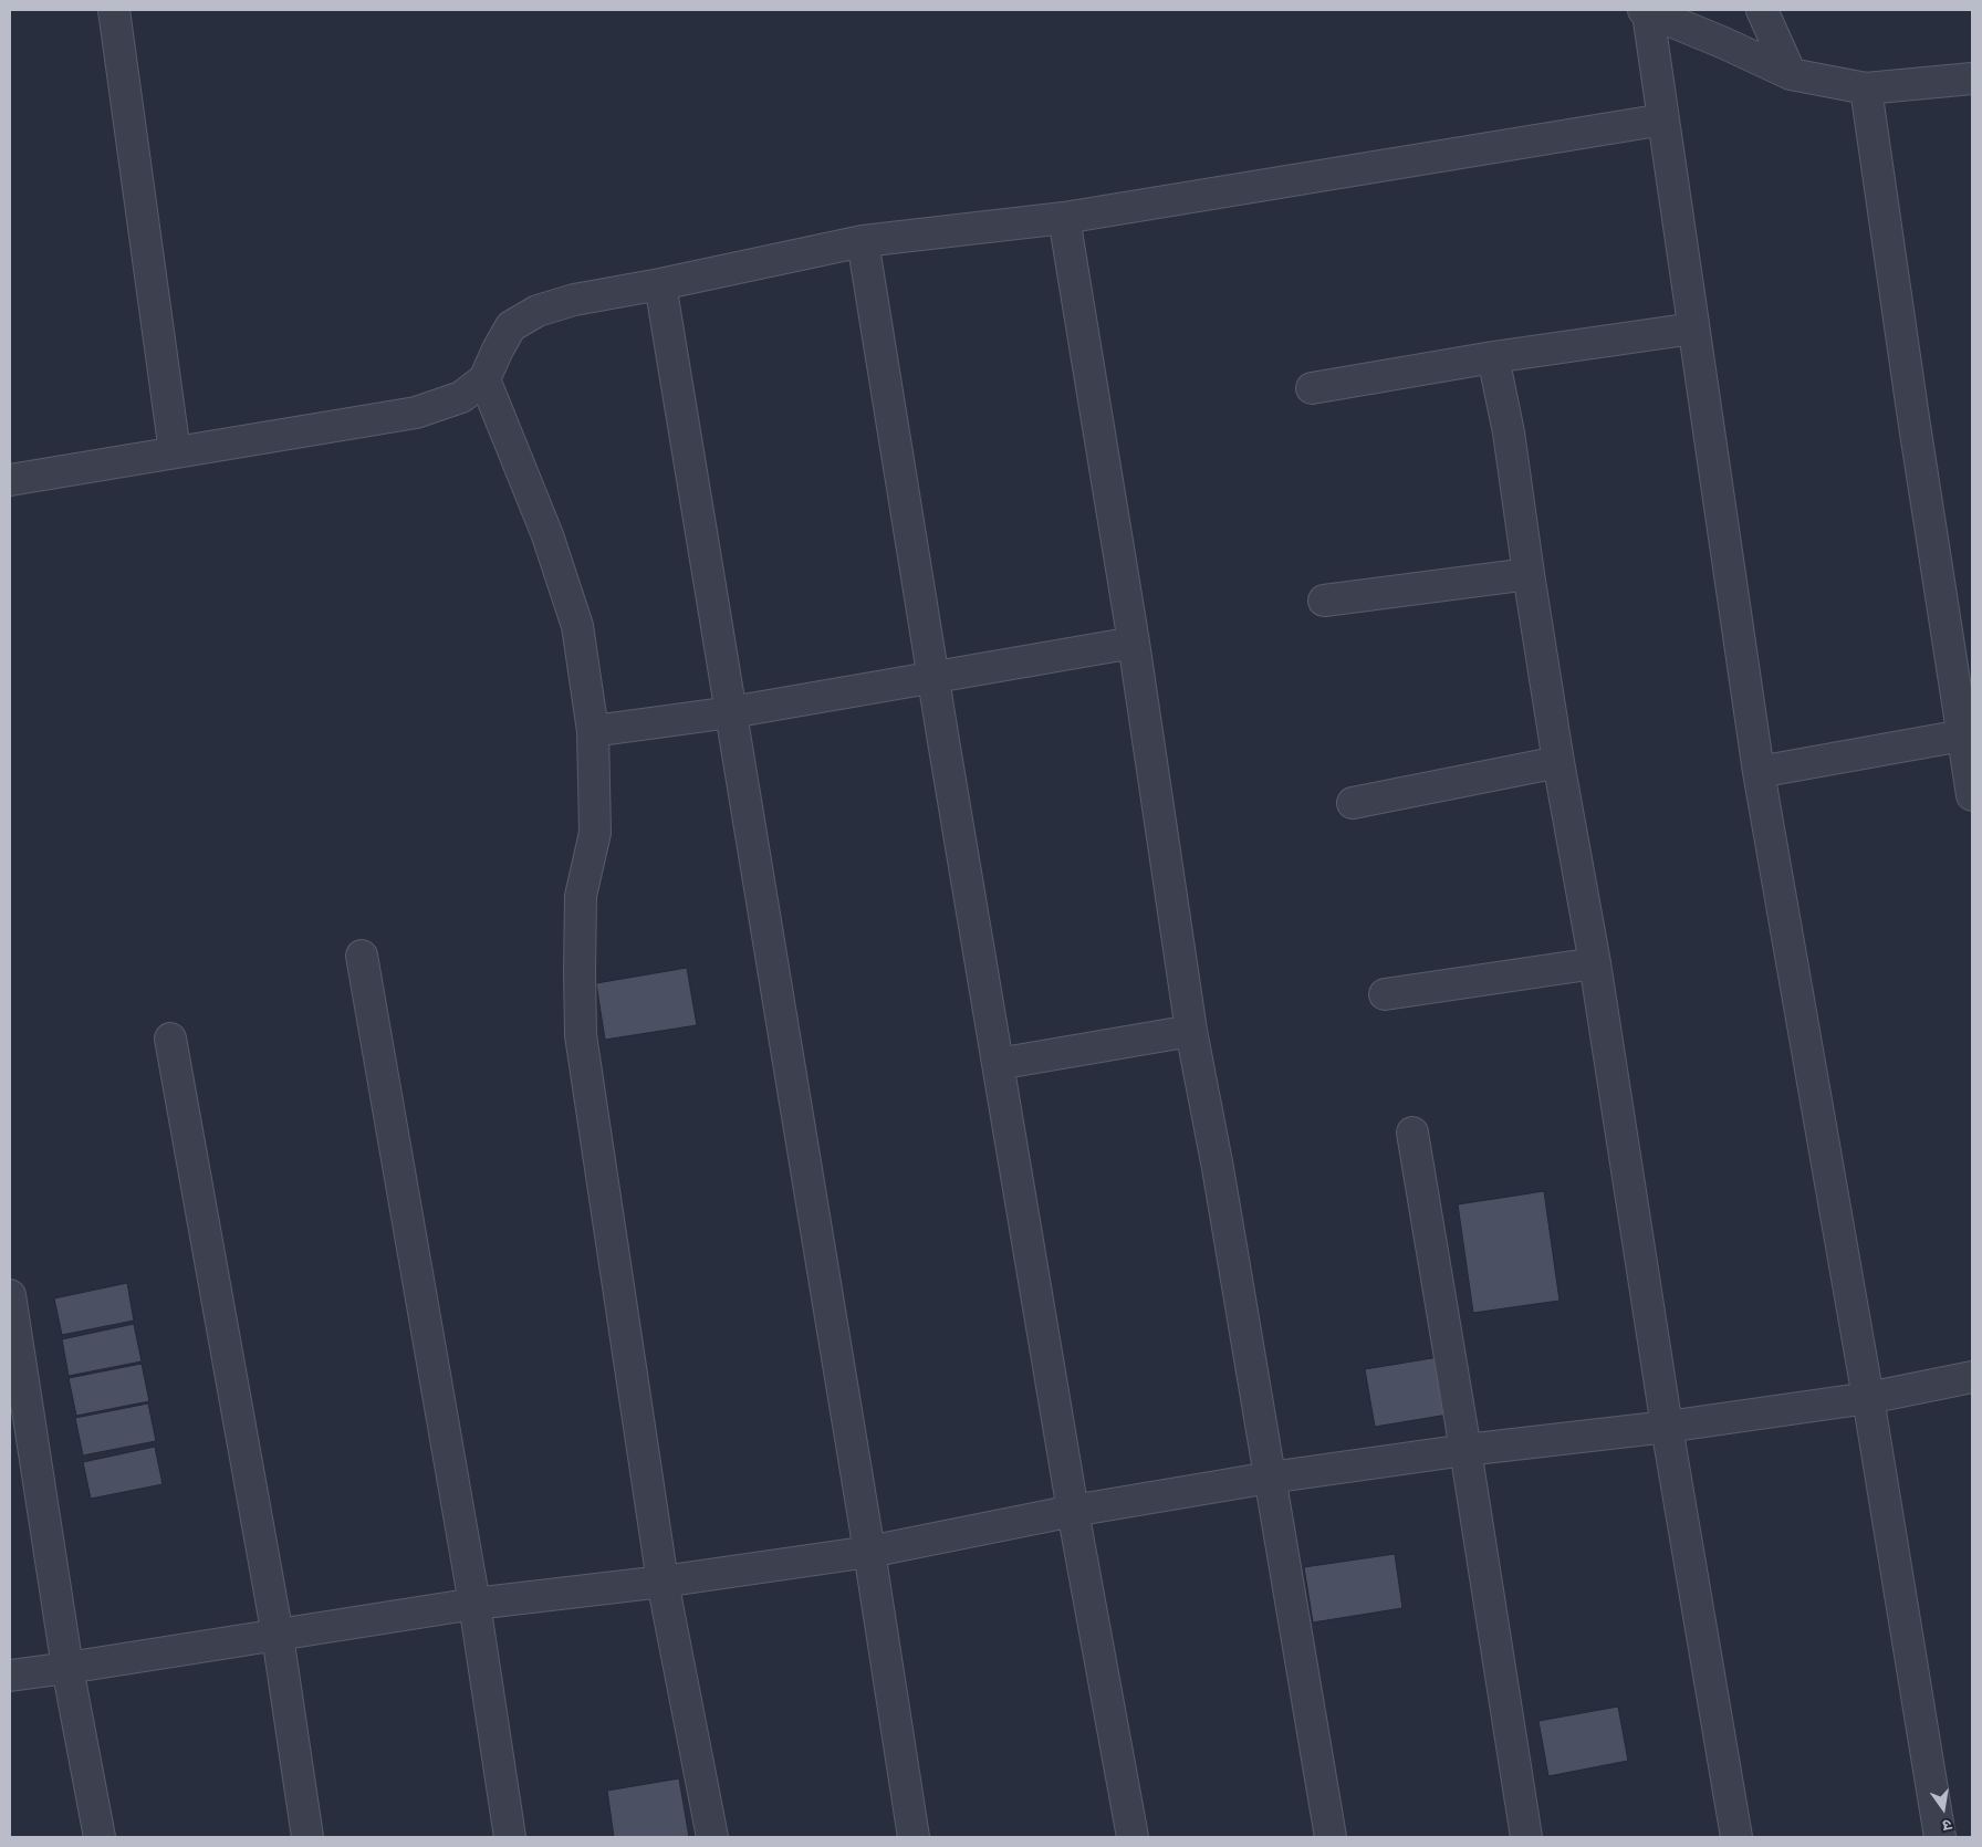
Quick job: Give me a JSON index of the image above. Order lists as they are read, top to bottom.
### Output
{
  "north": "bottom"
}
